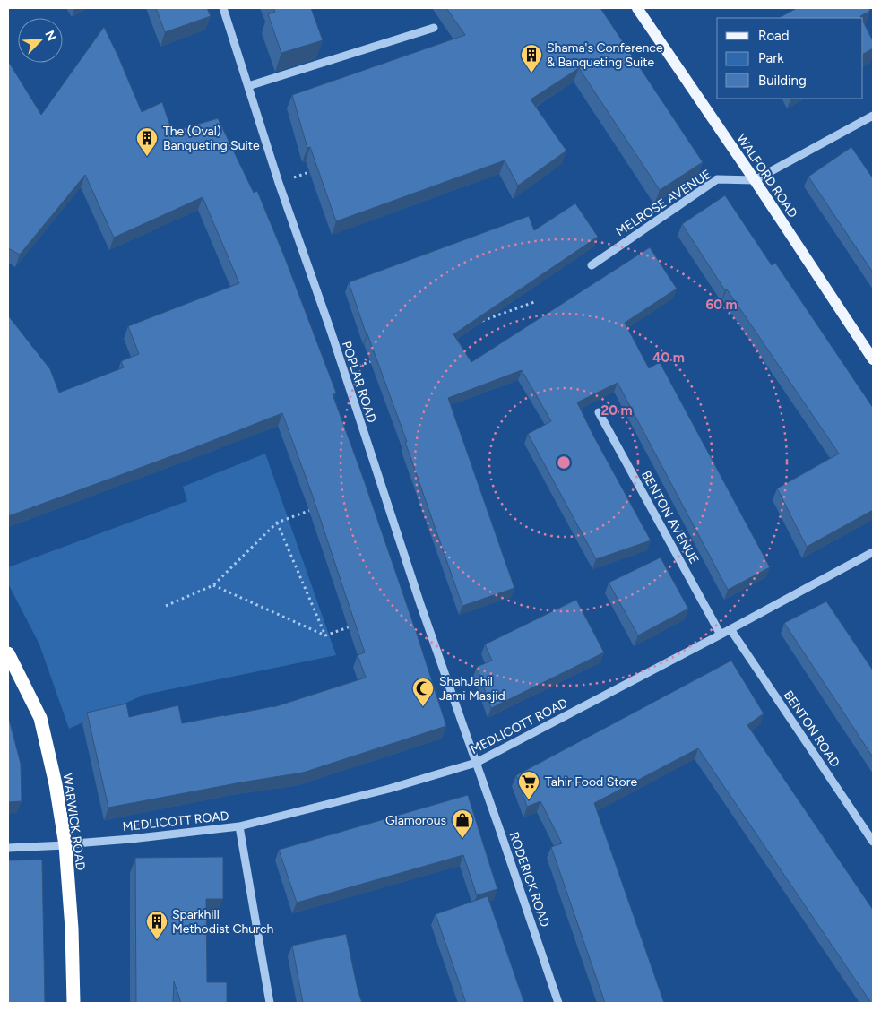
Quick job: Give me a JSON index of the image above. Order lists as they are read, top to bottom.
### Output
{
  "streets": {
    "highway": ["WARWICK ROAD"],
    "main road": ["WALFORD ROAD"],
    "street": [
      "MELROSE AVENUE",
      "POPLAR ROAD",
      "BENTON AVENUE",
      "MEDLICOTT ROAD",
      "BENTON ROAD",
      "RODERICK ROAD"
    ]
  },
  "crossings": [
    ["WALFORD ROAD", "MELROSE AVENUE"],
    ["POPLAR ROAD", "MEDLICOTT ROAD"],
    ["POPLAR ROAD", "RODERICK ROAD"],
    ["BENTON AVENUE", "MEDLICOTT ROAD"],
    ["MEDLICOTT ROAD", "BENTON ROAD"],
    ["MEDLICOTT ROAD", "WARWICK ROAD"],
    ["MEDLICOTT ROAD", "RODERICK ROAD"]
  ],
  "places": {
    "building": ["Shama's Conference & Banqueting Suite", "The (Oval) Banqueting Suite", "Sparkhill Methodist Church"],
    "mosque": ["ShahJahil Jami Masjid"],
    "supermarket": ["Tahir Food Store"],
    "shop": ["Glamorous"]
  },
  "legend": ["Road", "Park", "Building"],
  "north": "top right",
  "rings": ["60 m", "40 m", "20 m"]
}
